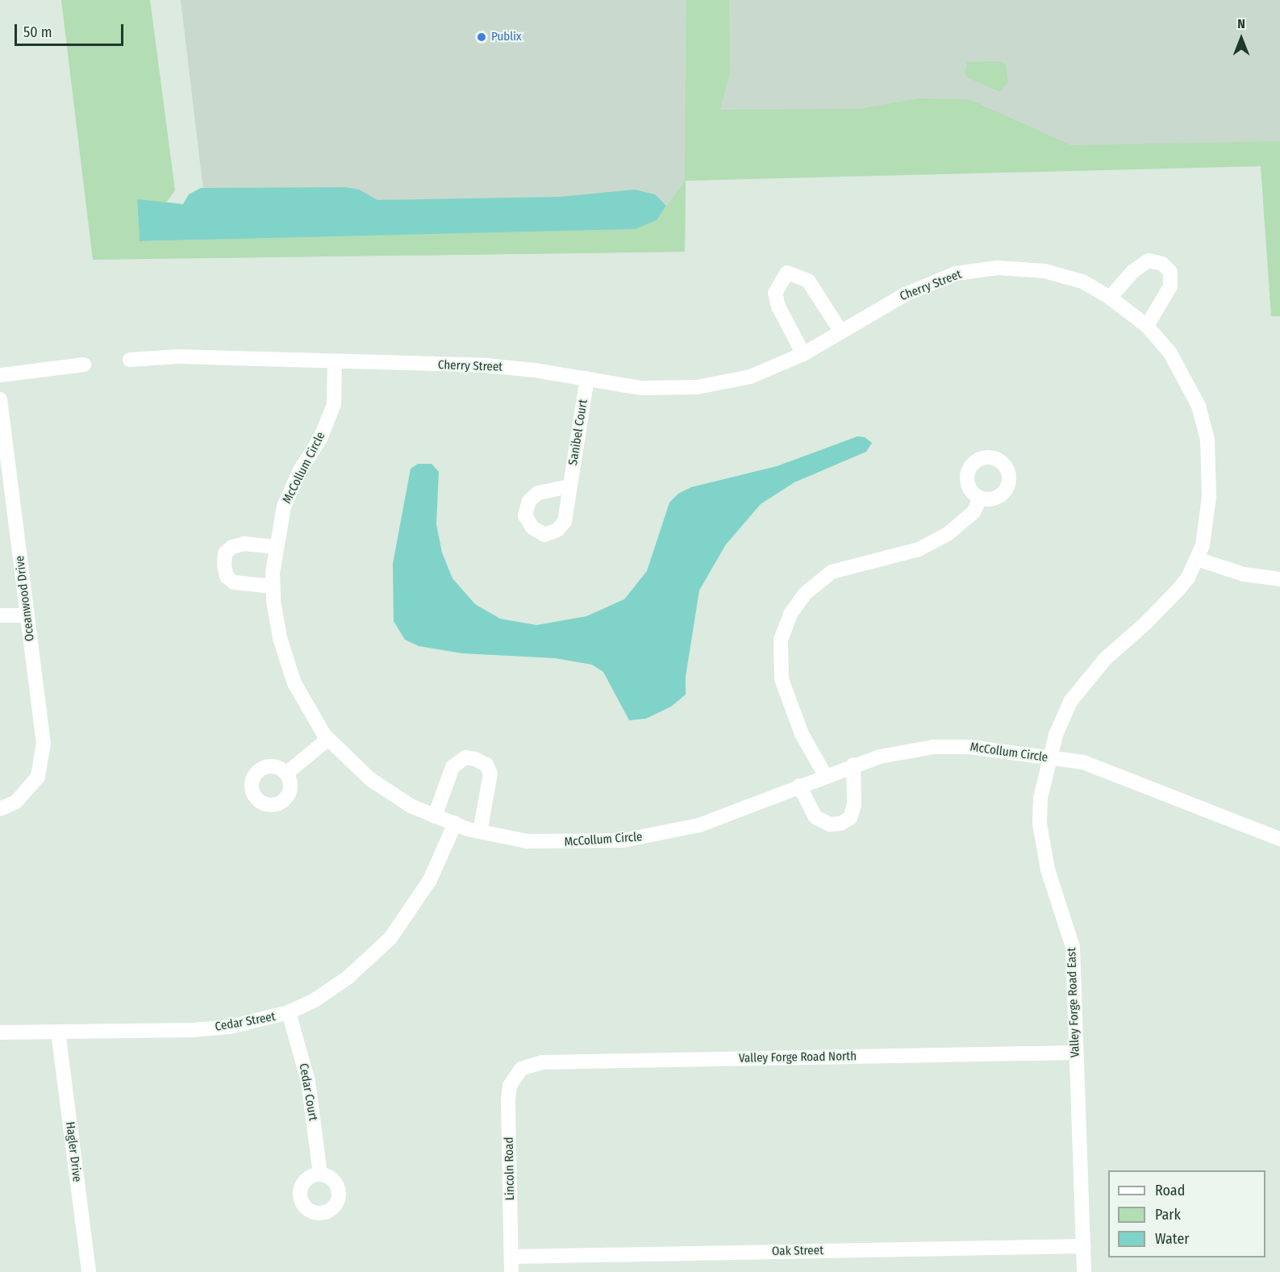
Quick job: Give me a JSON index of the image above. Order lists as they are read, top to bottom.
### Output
{
  "streets": {
    "street": [
      "Cherry Street",
      "Sanibel Court",
      "McCollum Circle",
      "Oceanwood Drive",
      "Valley Forge Road East",
      "Cedar Street",
      "Valley Forge Road North",
      "Cedar Court",
      "Hagler Drive",
      "Lincoln Road",
      "Oak Street"
    ]
  },
  "crossings": [
    ["Cherry Street", "Sanibel Court"],
    ["Cherry Street", "McCollum Circle"],
    ["Cherry Street", "Valley Forge Road East"],
    ["McCollum Circle", "Valley Forge Road East"],
    ["McCollum Circle", "Cedar Street"],
    ["Valley Forge Road East", "Valley Forge Road North"],
    ["Valley Forge Road East", "Oak Street"],
    ["Cedar Street", "Cedar Court"],
    ["Cedar Street", "Hagler Drive"],
    ["Valley Forge Road North", "Lincoln Road"],
    ["Lincoln Road", "Oak Street"]
  ],
  "places": ["Publix"],
  "legend": ["Road", "Park", "Water"],
  "scale_bar": "50 m",
  "north": "top"
}
